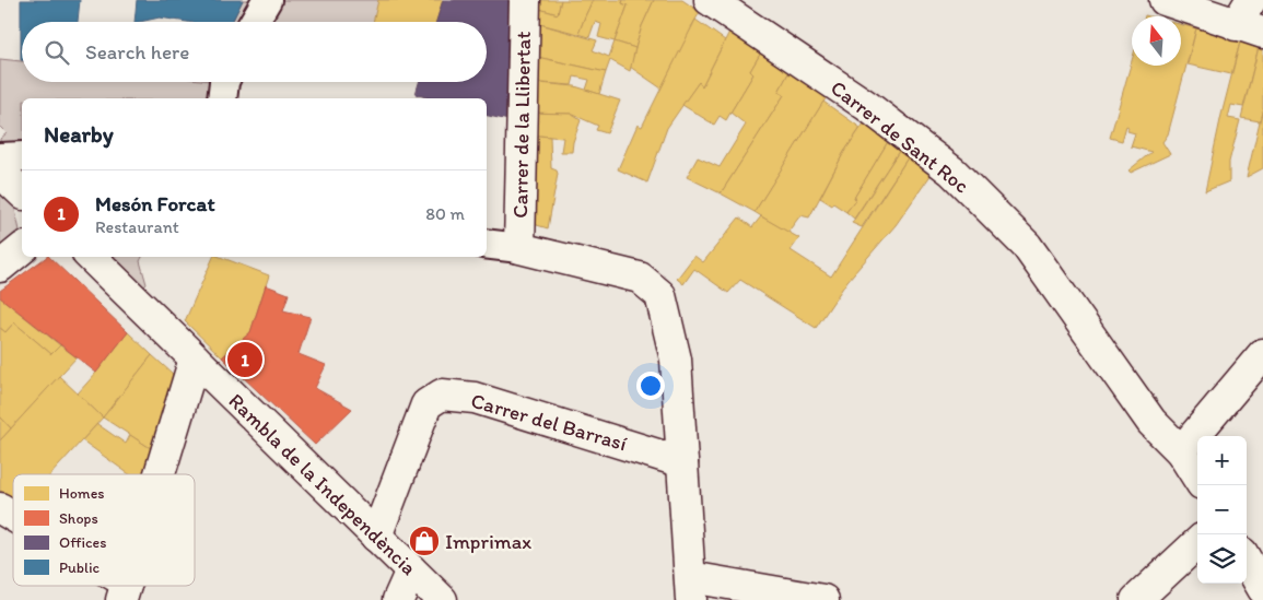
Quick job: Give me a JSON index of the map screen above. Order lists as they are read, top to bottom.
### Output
{
  "streets": {
    "street": [
      "Carrer de la Llibertat",
      "Carrer de Sant Roc",
      "Carrer del Barrasí",
      "Rambla de la Independència"
    ]
  },
  "crossings": [
    ["Carrer del Barrasí", "Rambla de la Independència"]
  ],
  "places": {
    "shop": ["Imprimax"]
  },
  "legend": [
    "Homes",
    "Shops",
    "Offices",
    "Public"
  ],
  "north": "top",
  "page": {
    "search": "Search here",
    "heading": "Nearby",
    "list": [
      {
        "mark": "1",
        "name": "Mesón Forcat",
        "note": "Restaurant",
        "value": "80 m"
      }
    ],
    "pins": "1",
    "map_buttons": ["+", "−"]
  }
}
